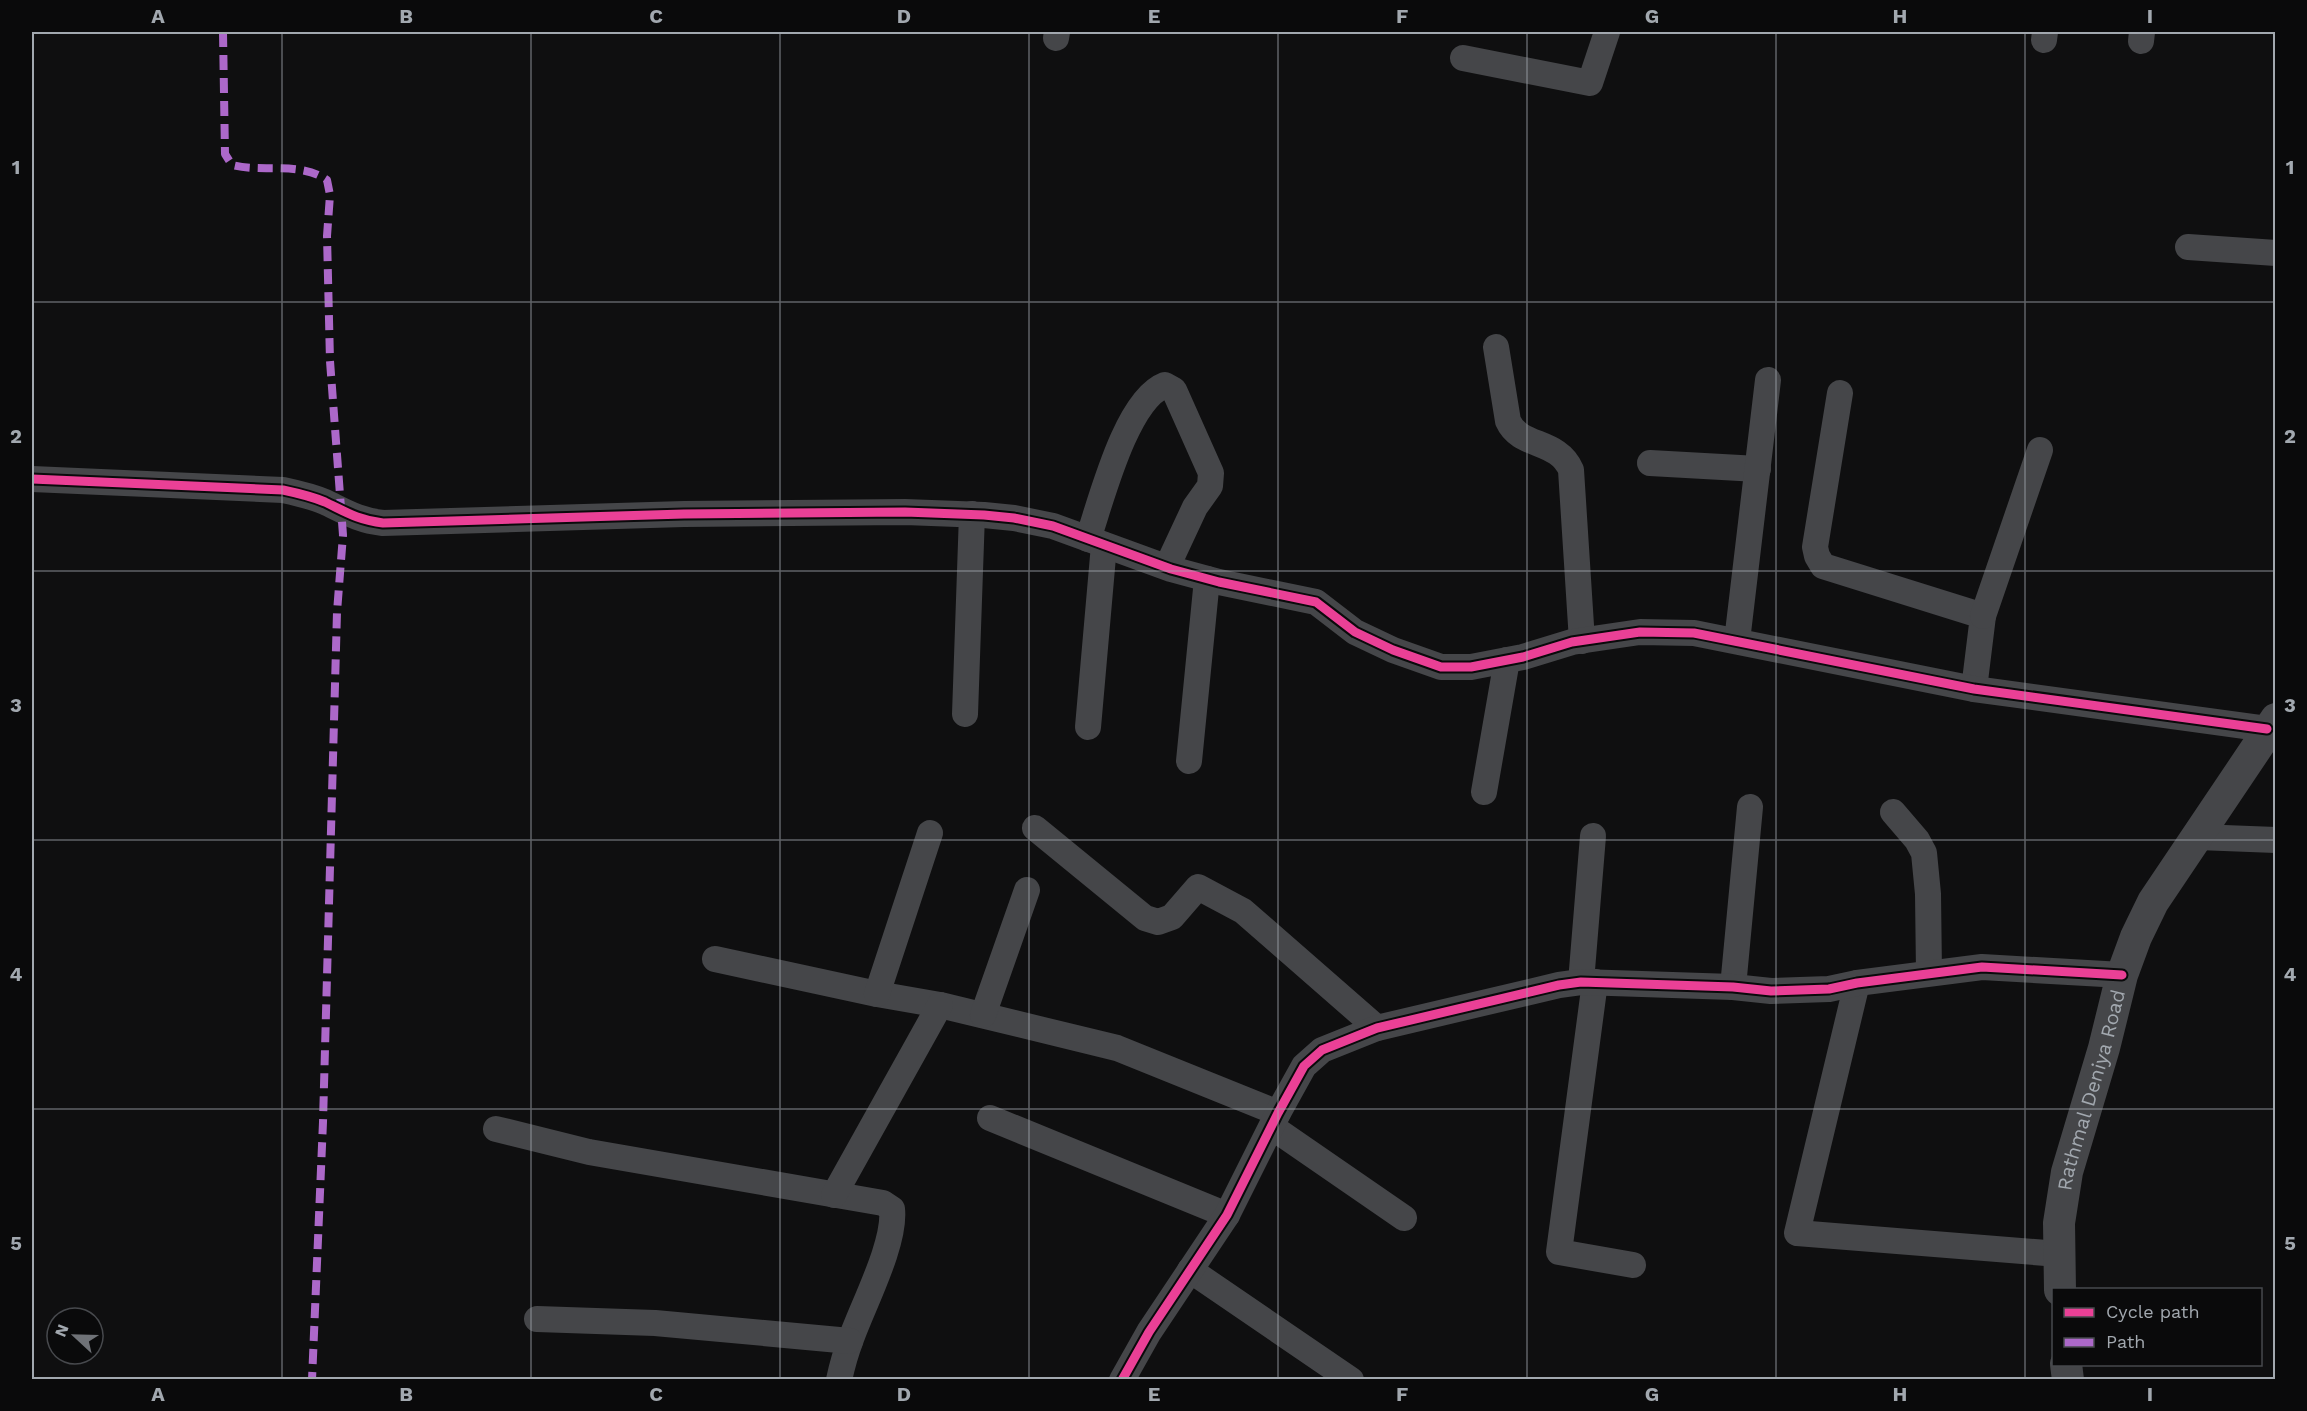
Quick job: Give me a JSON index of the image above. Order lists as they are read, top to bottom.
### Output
{
  "streets": {
    "street": ["Rathmal Deniya Road"]
  },
  "legend": ["Cycle path", "Path"],
  "north": "left",
  "grid": {
    "columns": [
      "A",
      "B",
      "C",
      "D",
      "E",
      "F",
      "G",
      "H",
      "I"
    ],
    "rows": [
      "1",
      "2",
      "3",
      "4",
      "5"
    ]
  }
}
